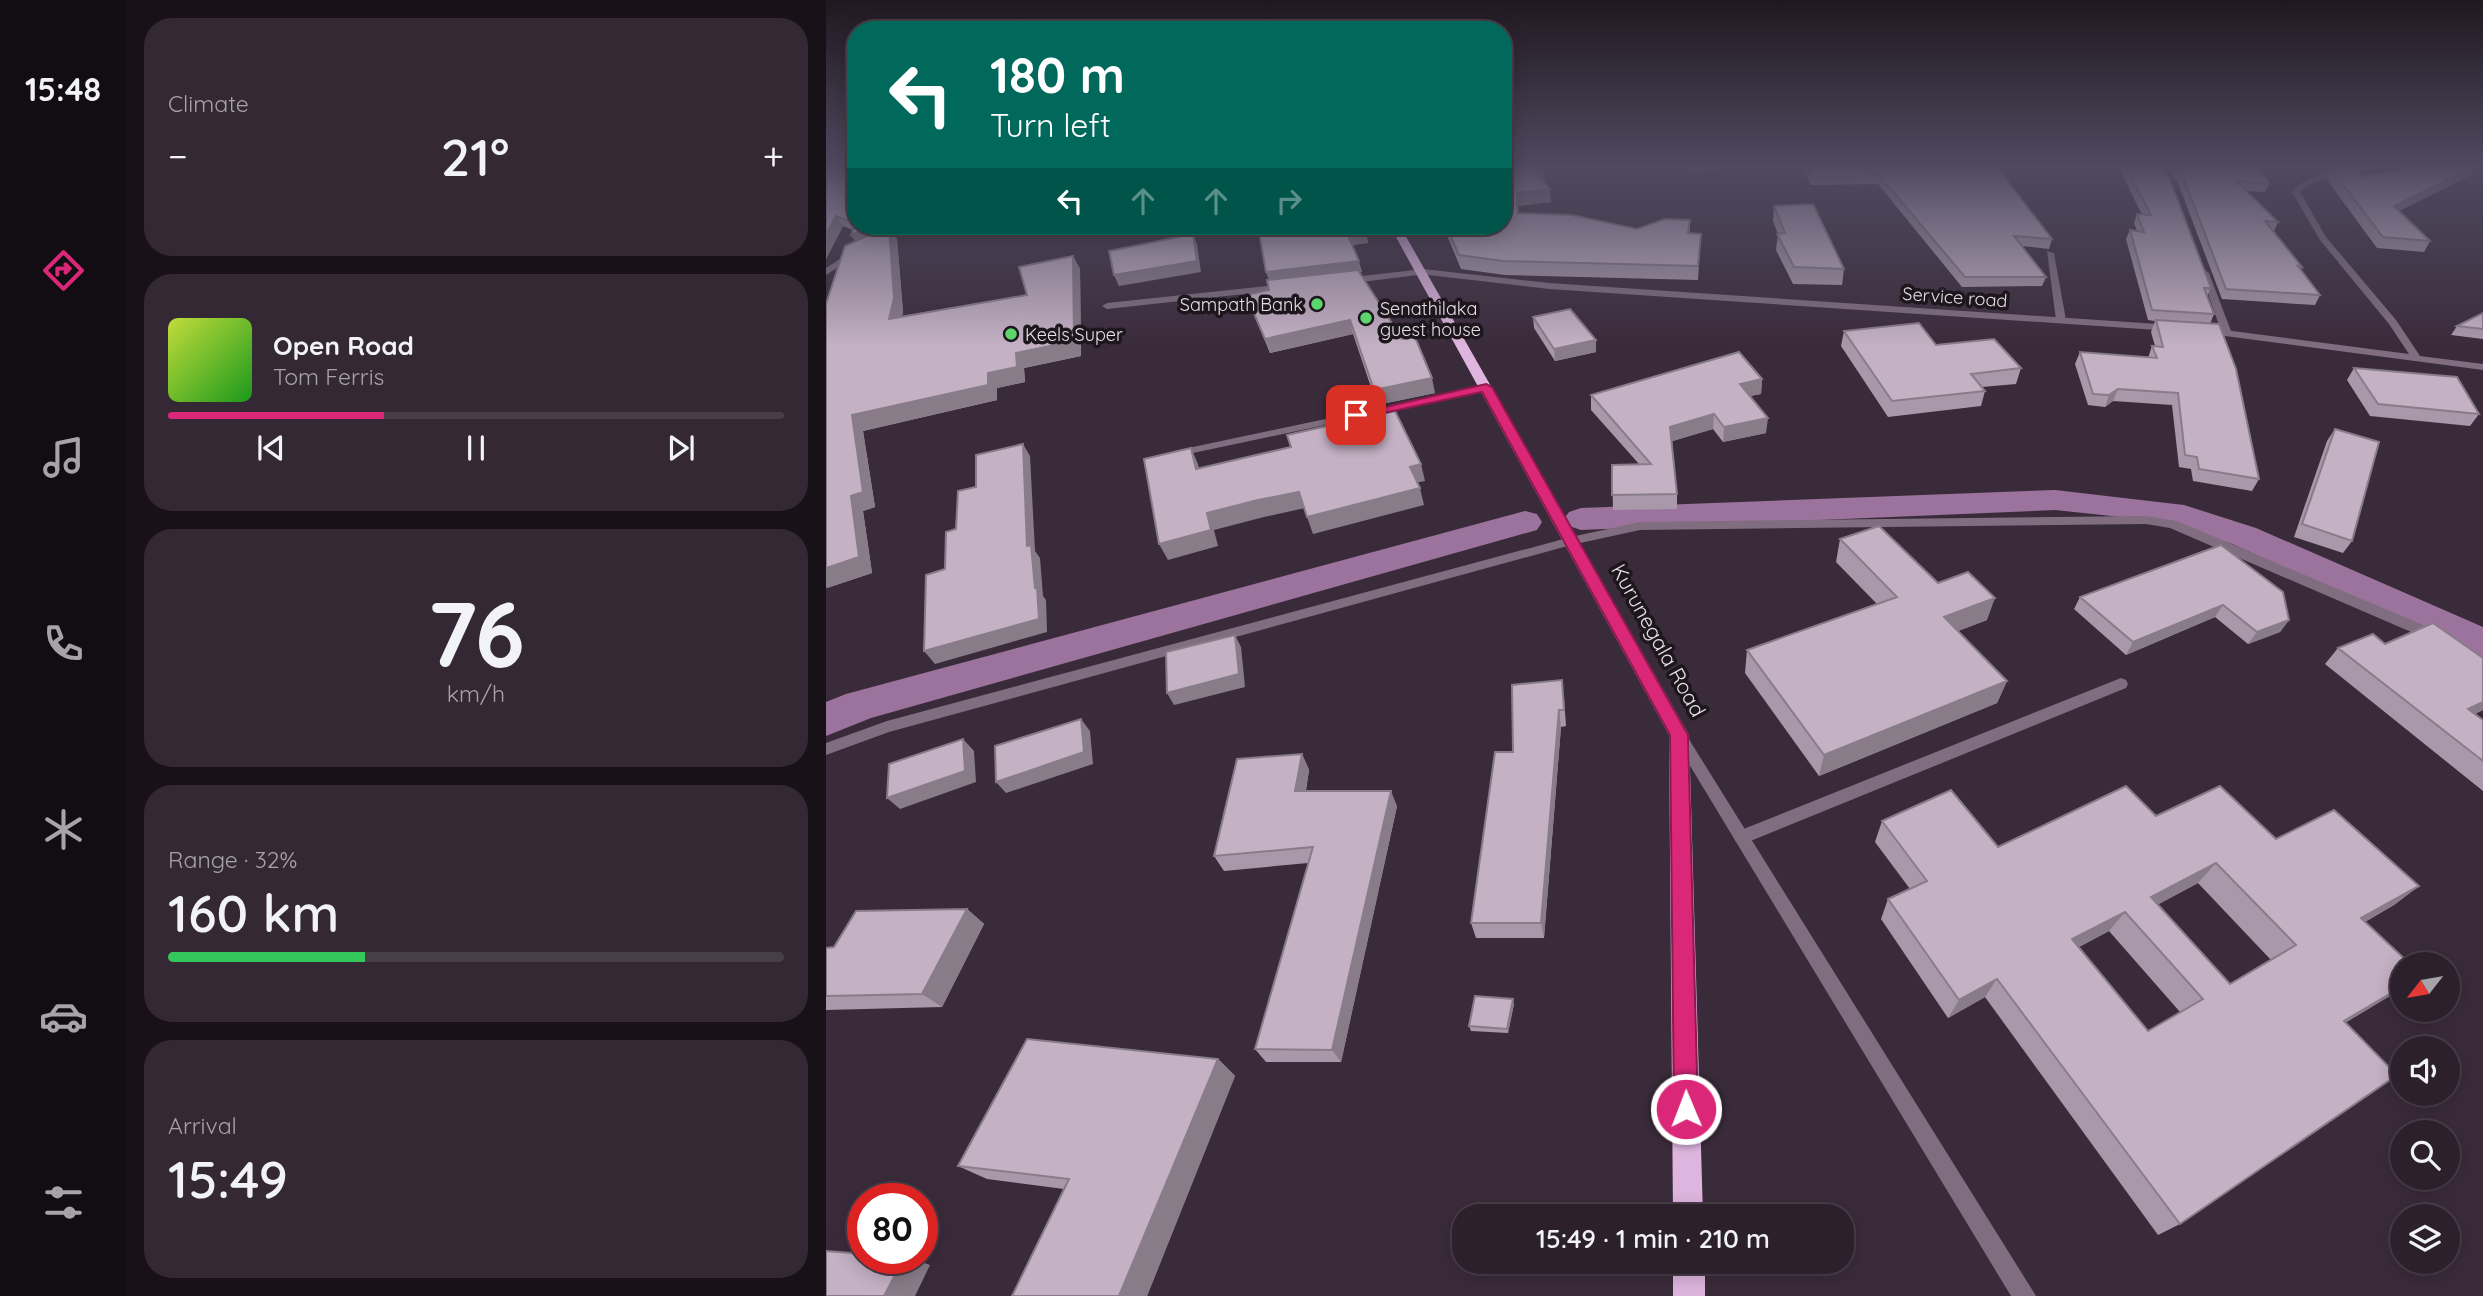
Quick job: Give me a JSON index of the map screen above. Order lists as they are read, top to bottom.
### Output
{
  "streets": {
    "highway": ["Kurunegala Road"],
    "street": ["Service road"]
  },
  "crossings": [
    ["Service road", "Kurunegala Road"]
  ],
  "places": ["Sampath Bank", "Senathilaka guest house", "Keels Super"],
  "north": "bottom left",
  "page": {
    "tabs": "15:48",
    "tile": [
      "Climate",
      ["76", "km/h"],
      ["Range · 32%", "160 km"],
      ["Arrival", "15:49"]
    ],
    "turn": ["180 m", "Turn left"],
    "heat": ["−", "21°", "+"],
    "song": ["Open Road", "Tom Ferris"],
    "limit": "80",
    "trip": "15:49 · 1 min · 210 m"
  }
}
